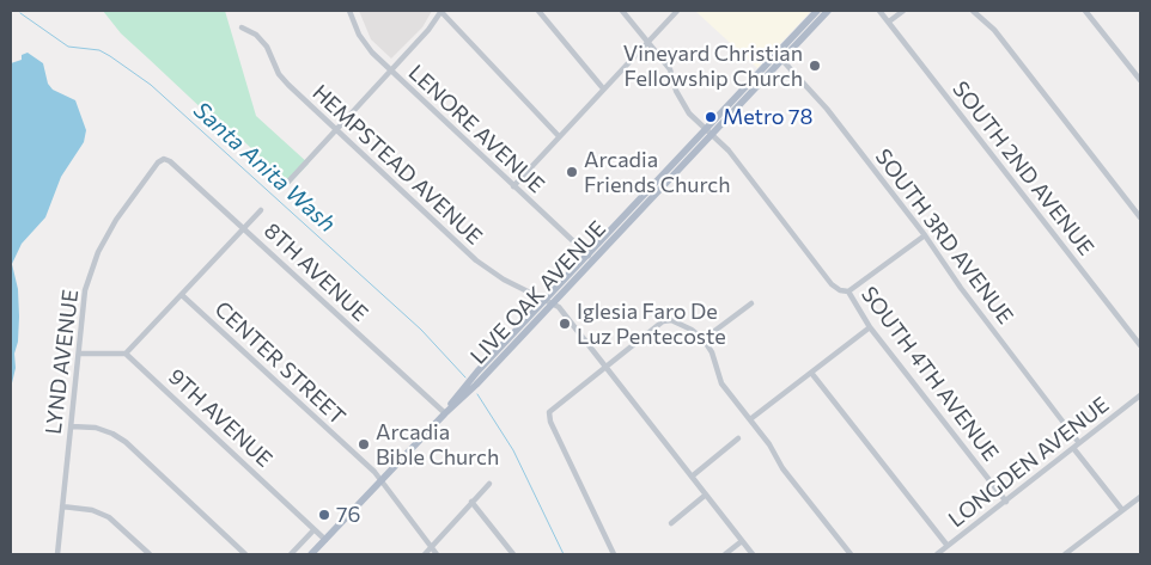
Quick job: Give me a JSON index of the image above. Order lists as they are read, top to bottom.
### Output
{
  "streets": {
    "main road": ["LIVE OAK AVENUE"],
    "street": [
      "LENORE AVENUE",
      "HEMPSTEAD AVENUE",
      "SOUTH 2ND AVENUE",
      "SOUTH 3RD AVENUE",
      "8TH AVENUE",
      "LYND AVENUE",
      "CENTER STREET",
      "SOUTH 4TH AVENUE",
      "9TH AVENUE",
      "LONGDEN AVENUE"
    ]
  },
  "crossings": [
    ["LENORE AVENUE", "LIVE OAK AVENUE"],
    ["HEMPSTEAD AVENUE", "LIVE OAK AVENUE"],
    ["SOUTH 3RD AVENUE", "LIVE OAK AVENUE"],
    ["SOUTH 3RD AVENUE", "LONGDEN AVENUE"],
    ["8TH AVENUE", "LIVE OAK AVENUE"],
    ["8TH AVENUE", "LYND AVENUE"],
    ["LIVE OAK AVENUE", "CENTER STREET"],
    ["LIVE OAK AVENUE", "SOUTH 4TH AVENUE"],
    ["LIVE OAK AVENUE", "9TH AVENUE"],
    ["SOUTH 4TH AVENUE", "LONGDEN AVENUE"]
  ],
  "water": ["Santa Anita Wash"],
  "places": [
    "Vineyard Christian Fellowship Church",
    "Metro 78",
    "Arcadia Friends Church",
    "Iglesia Faro De Luz Pentecoste",
    "Arcadia Bible Church",
    "76"
  ]
}
